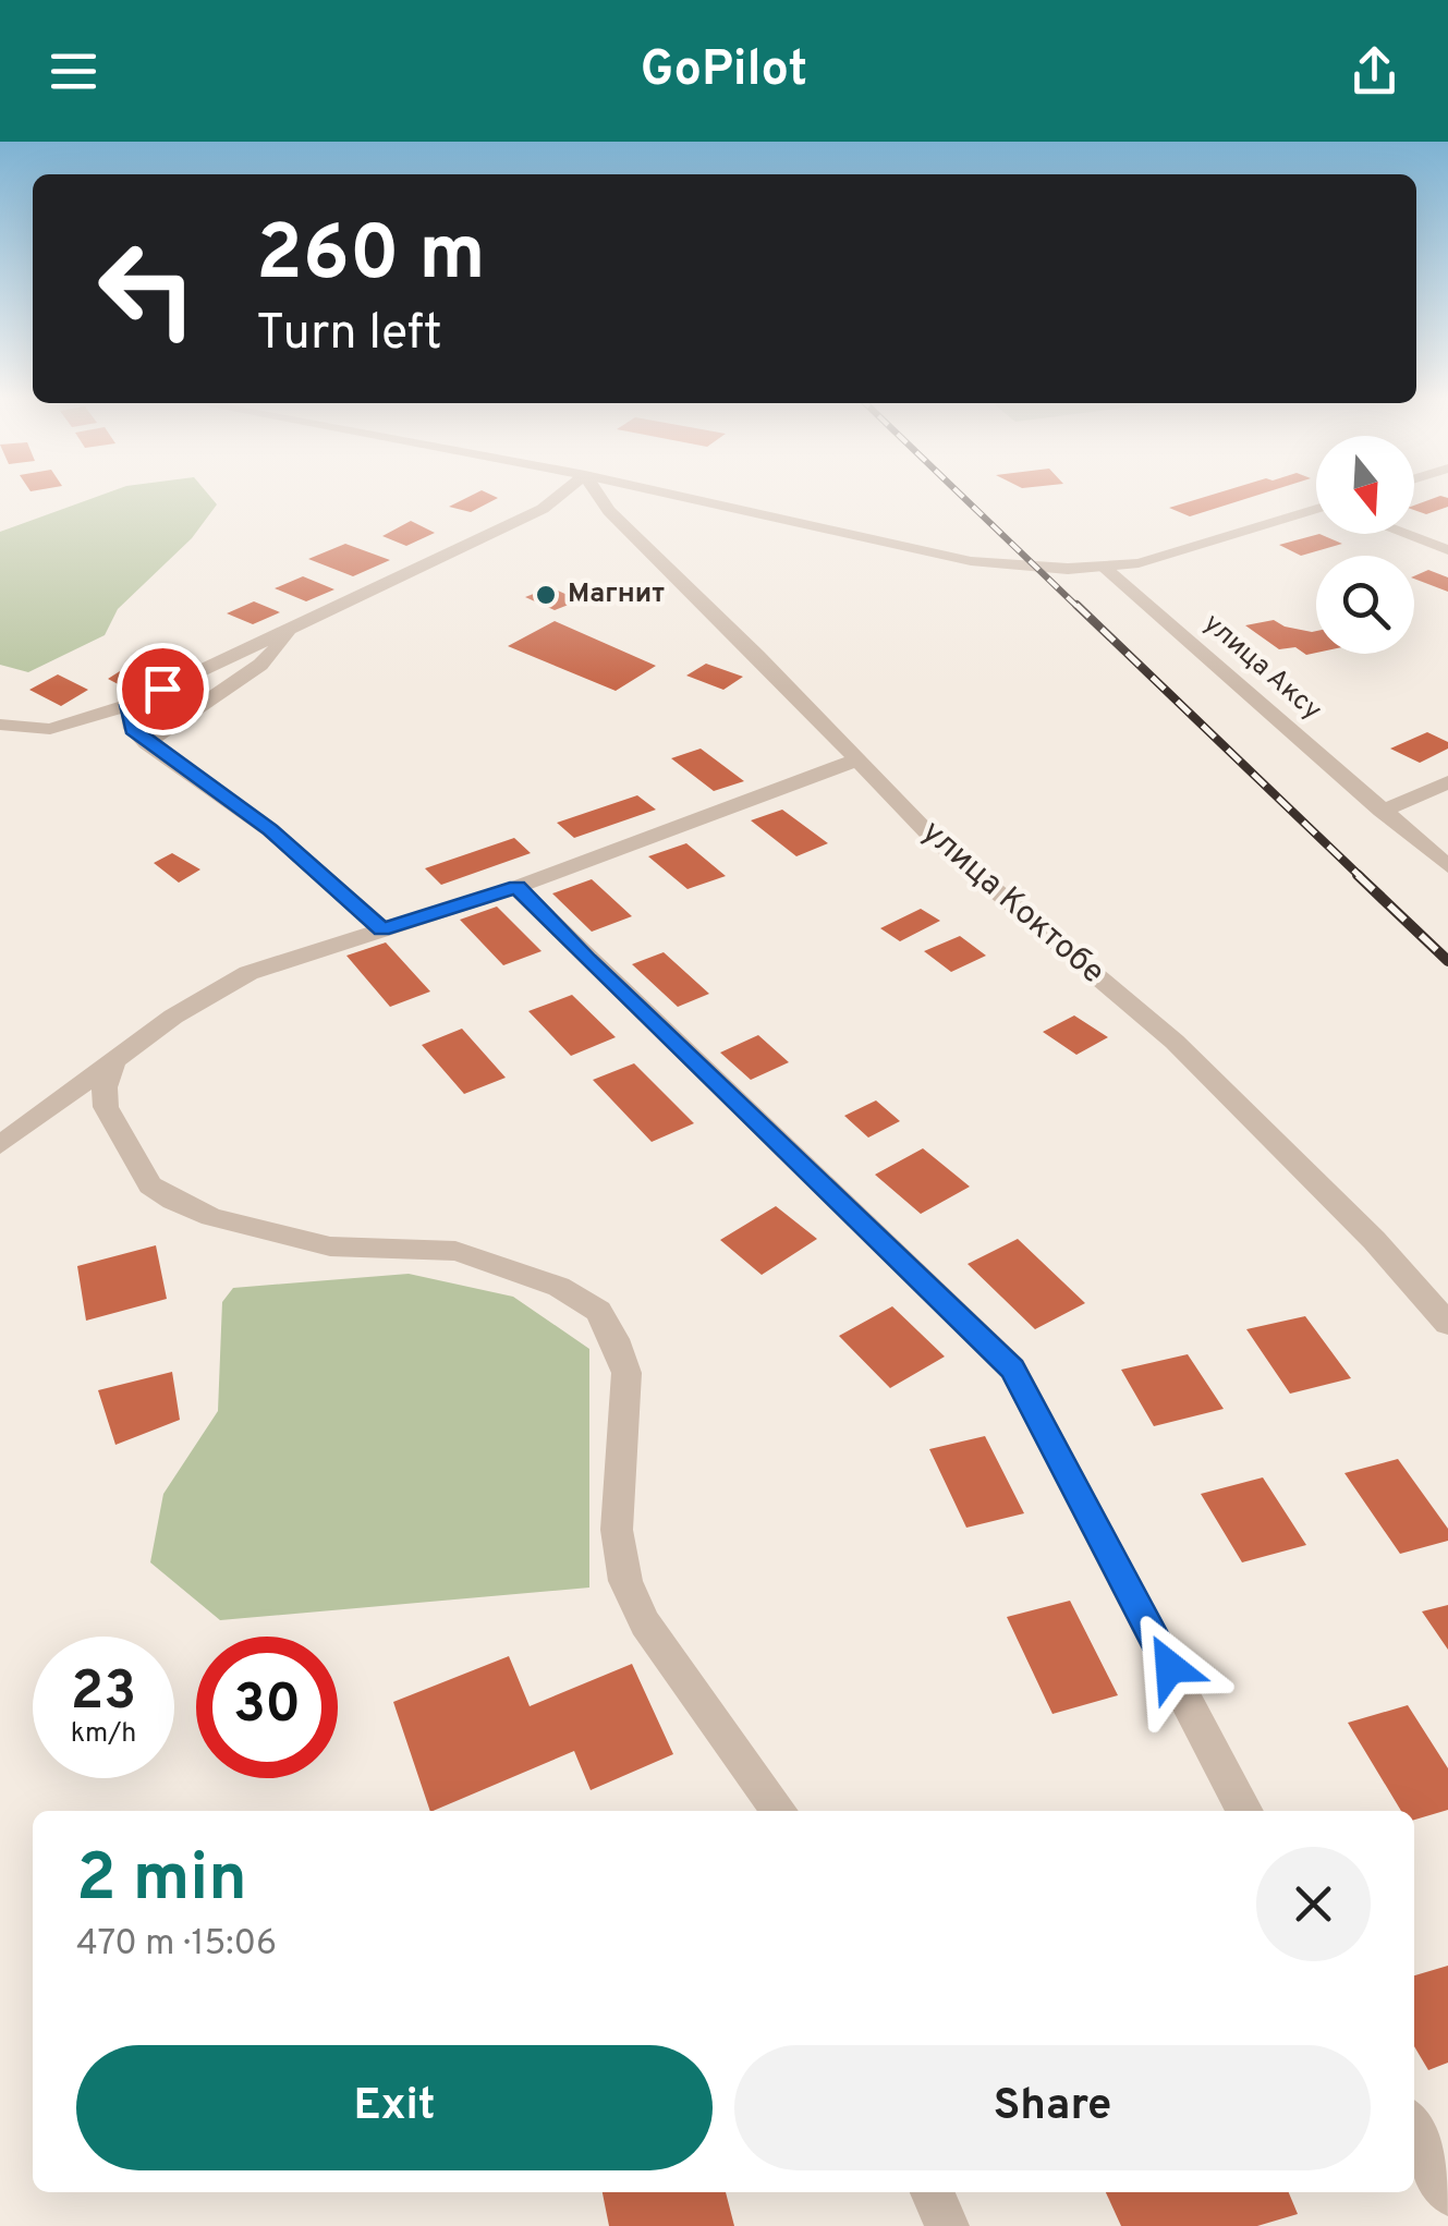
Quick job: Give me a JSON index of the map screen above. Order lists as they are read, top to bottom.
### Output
{
  "streets": {
    "street": ["улица Аксу", "улица Коктобе"]
  },
  "places": ["Магнит"],
  "north": "bottom",
  "page": {
    "header": "GoPilot",
    "turn": ["260 m", "Turn left"],
    "speed": "23 km/h",
    "limit": "30",
    "heading": ["2 min", "470 m · 15:06"],
    "buttons": ["Exit", "Share"]
  }
}
